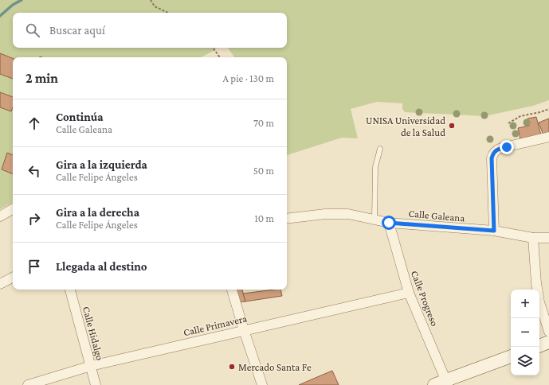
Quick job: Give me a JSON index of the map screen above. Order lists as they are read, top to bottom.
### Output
{
  "streets": {
    "street": [
      "Calle Galeana",
      "Calle Progreso",
      "Calle Primavera",
      "Calle Hidalgo"
    ]
  },
  "crossings": [
    ["Calle Galeana", "Calle Progreso"],
    ["Calle Progreso", "Calle Primavera"],
    ["Calle Primavera", "Calle Hidalgo"]
  ],
  "places": ["UNISA Universidad de la Salud", "Mercado Santa Fe"],
  "page": {
    "search": "Buscar aquí",
    "heading": ["2 min", "A pie · 130 m"],
    "list": [
      ["Continúa", "Calle Galeana", "70 m"],
      ["Gira a la izquierda", "Calle Felipe Ángeles", "50 m"],
      ["Gira a la derecha", "Calle Felipe Ángeles", "10 m"],
      "Llegada al destino"
    ],
    "map_buttons": ["+", "−"]
  }
}
